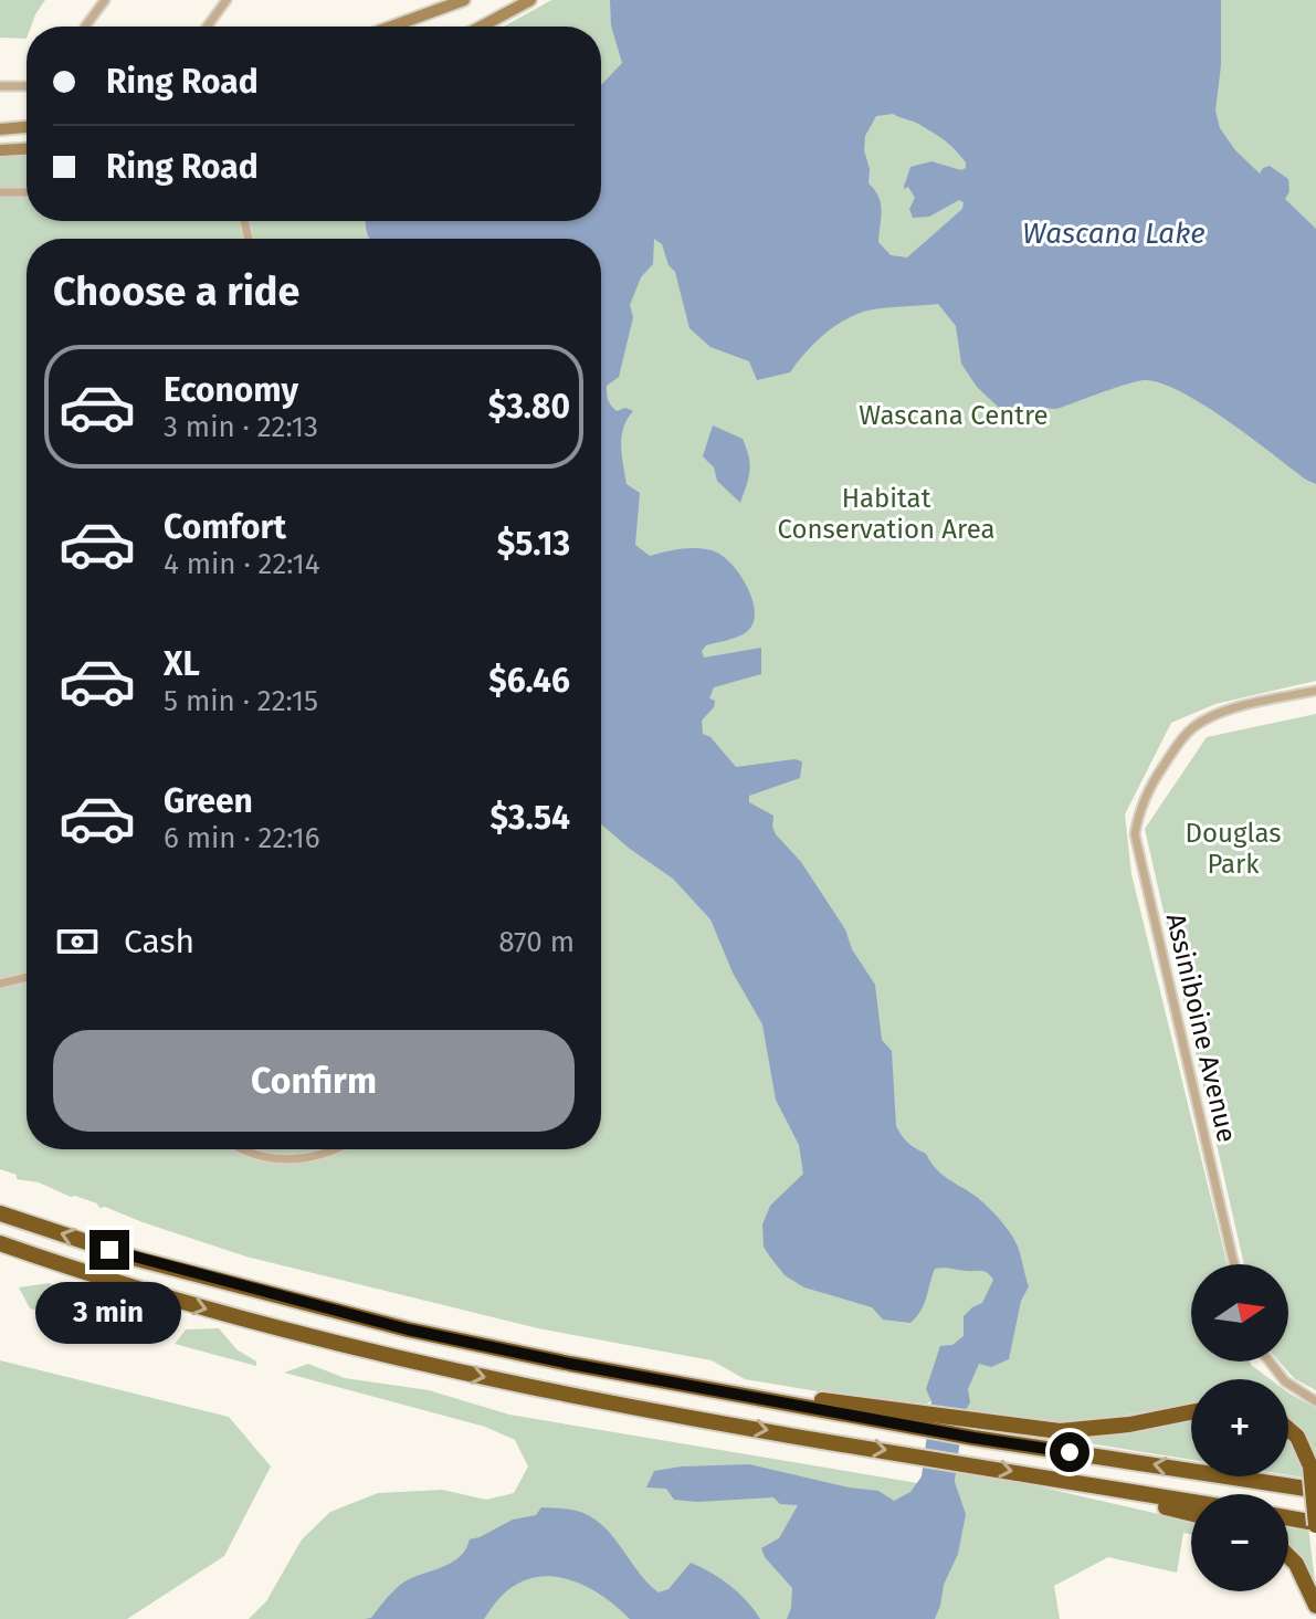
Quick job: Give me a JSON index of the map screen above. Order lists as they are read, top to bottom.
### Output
{
  "streets": {
    "street": ["Assiniboine Avenue"]
  },
  "water": ["Wascana Lake"],
  "parks": ["Wascana Centre", "Habitat Conservation Area", "Douglas Park"],
  "north": "right",
  "page": {
    "banner": ["Ring Road", "Ring Road"],
    "heading": "Choose a ride",
    "list": [
      {
        "name": "Economy",
        "note": "3 min · 22:13",
        "value": "$3.80"
      },
      {
        "name": "Comfort",
        "note": "4 min · 22:14",
        "value": "$5.13"
      },
      {
        "name": "XL",
        "note": "5 min · 22:15",
        "value": "$6.46"
      },
      {
        "name": "Green",
        "note": "6 min · 22:16",
        "value": "$3.54"
      }
    ],
    "pay": ["Cash", "870 m"],
    "buttons": "Confirm",
    "map_buttons": ["+", "−"],
    "bubble": "3 min"
  }
}
